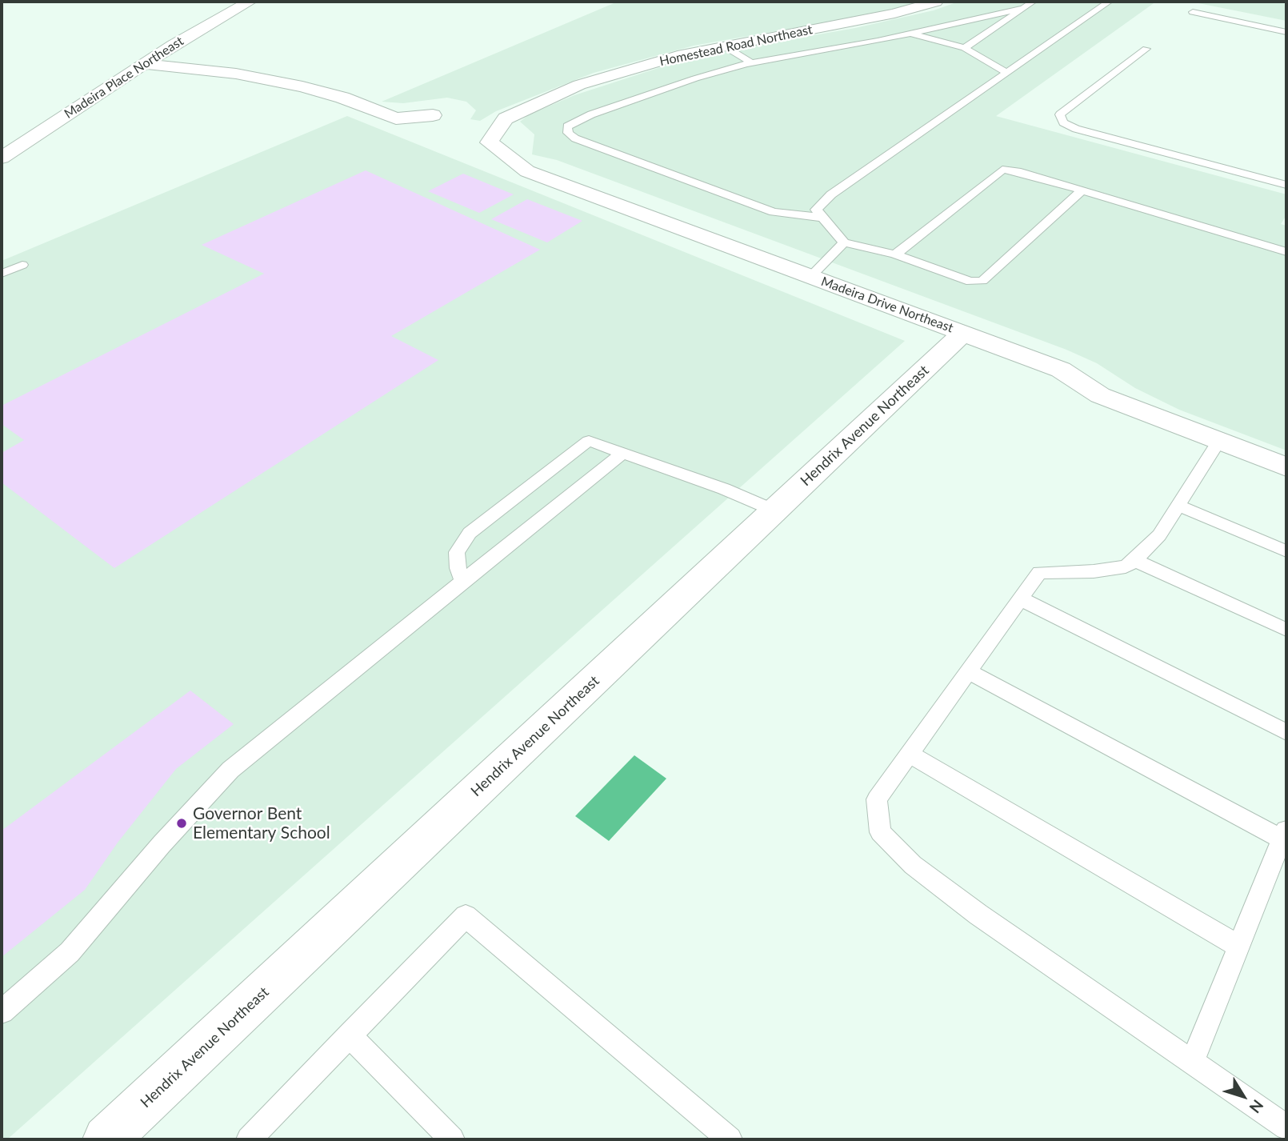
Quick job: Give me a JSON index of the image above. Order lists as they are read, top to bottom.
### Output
{
  "streets": {
    "street": [
      "Homestead Road Northeast",
      "Madeira Place Northeast",
      "Madeira Drive Northeast",
      "Hendrix Avenue Northeast"
    ]
  },
  "crossings": [
    ["Homestead Road Northeast", "Madeira Drive Northeast"],
    ["Madeira Drive Northeast", "Hendrix Avenue Northeast"]
  ],
  "places": ["Governor Bent Elementary School"],
  "north": "bottom right"
}
